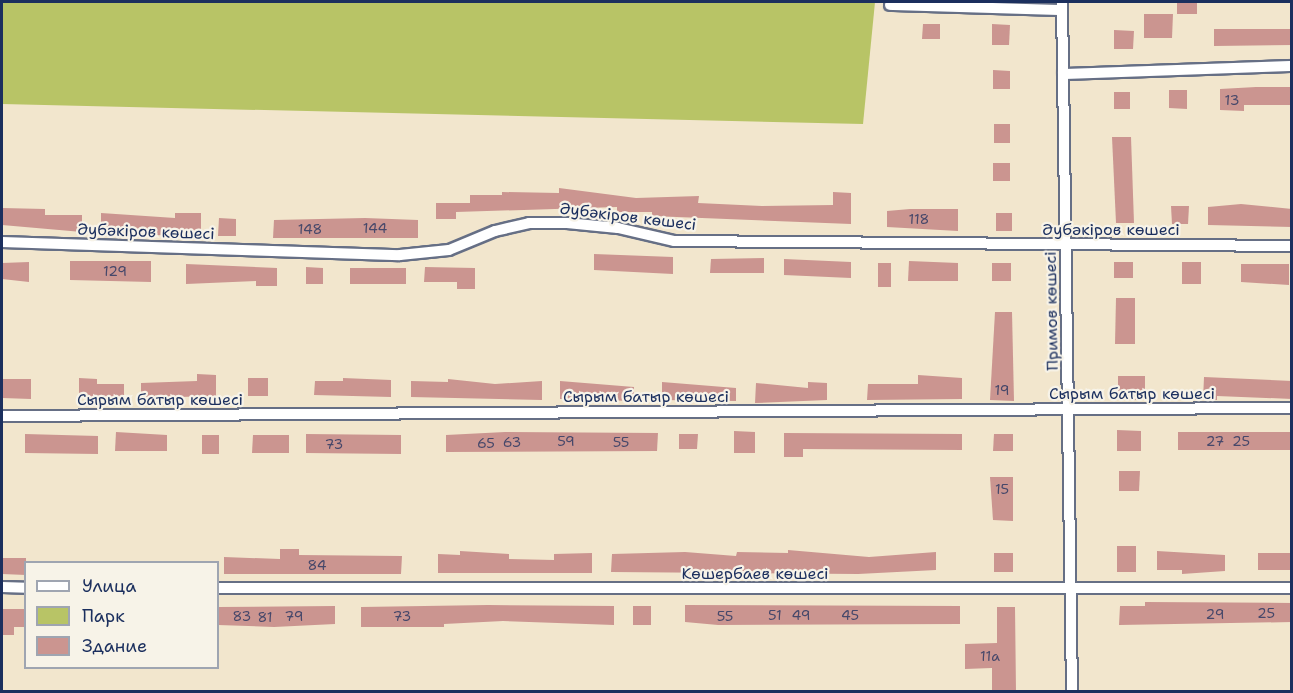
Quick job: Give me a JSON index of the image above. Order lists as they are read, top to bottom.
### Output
{
  "streets": {
    "street": [
      "Әубәкіров көшесі",
      "Примов көшесі",
      "Сырым батыр көшесі",
      "Көшербаев көшесі"
    ]
  },
  "crossings": [
    ["Әубәкіров көшесі", "Примов көшесі"],
    ["Примов көшесі", "Сырым батыр көшесі"],
    ["Примов көшесі", "Көшербаев көшесі"]
  ],
  "house_numbers": [
    "13",
    "118",
    "144",
    "148",
    "129",
    "19",
    "59",
    "27",
    "25",
    "63",
    "55",
    "65",
    "73",
    "15",
    "84",
    "25",
    "29",
    "51",
    "49",
    "45",
    "83",
    "79",
    "73",
    "55",
    "81",
    "11а"
  ],
  "legend": ["Улица", "Парк", "Здание"]
}
